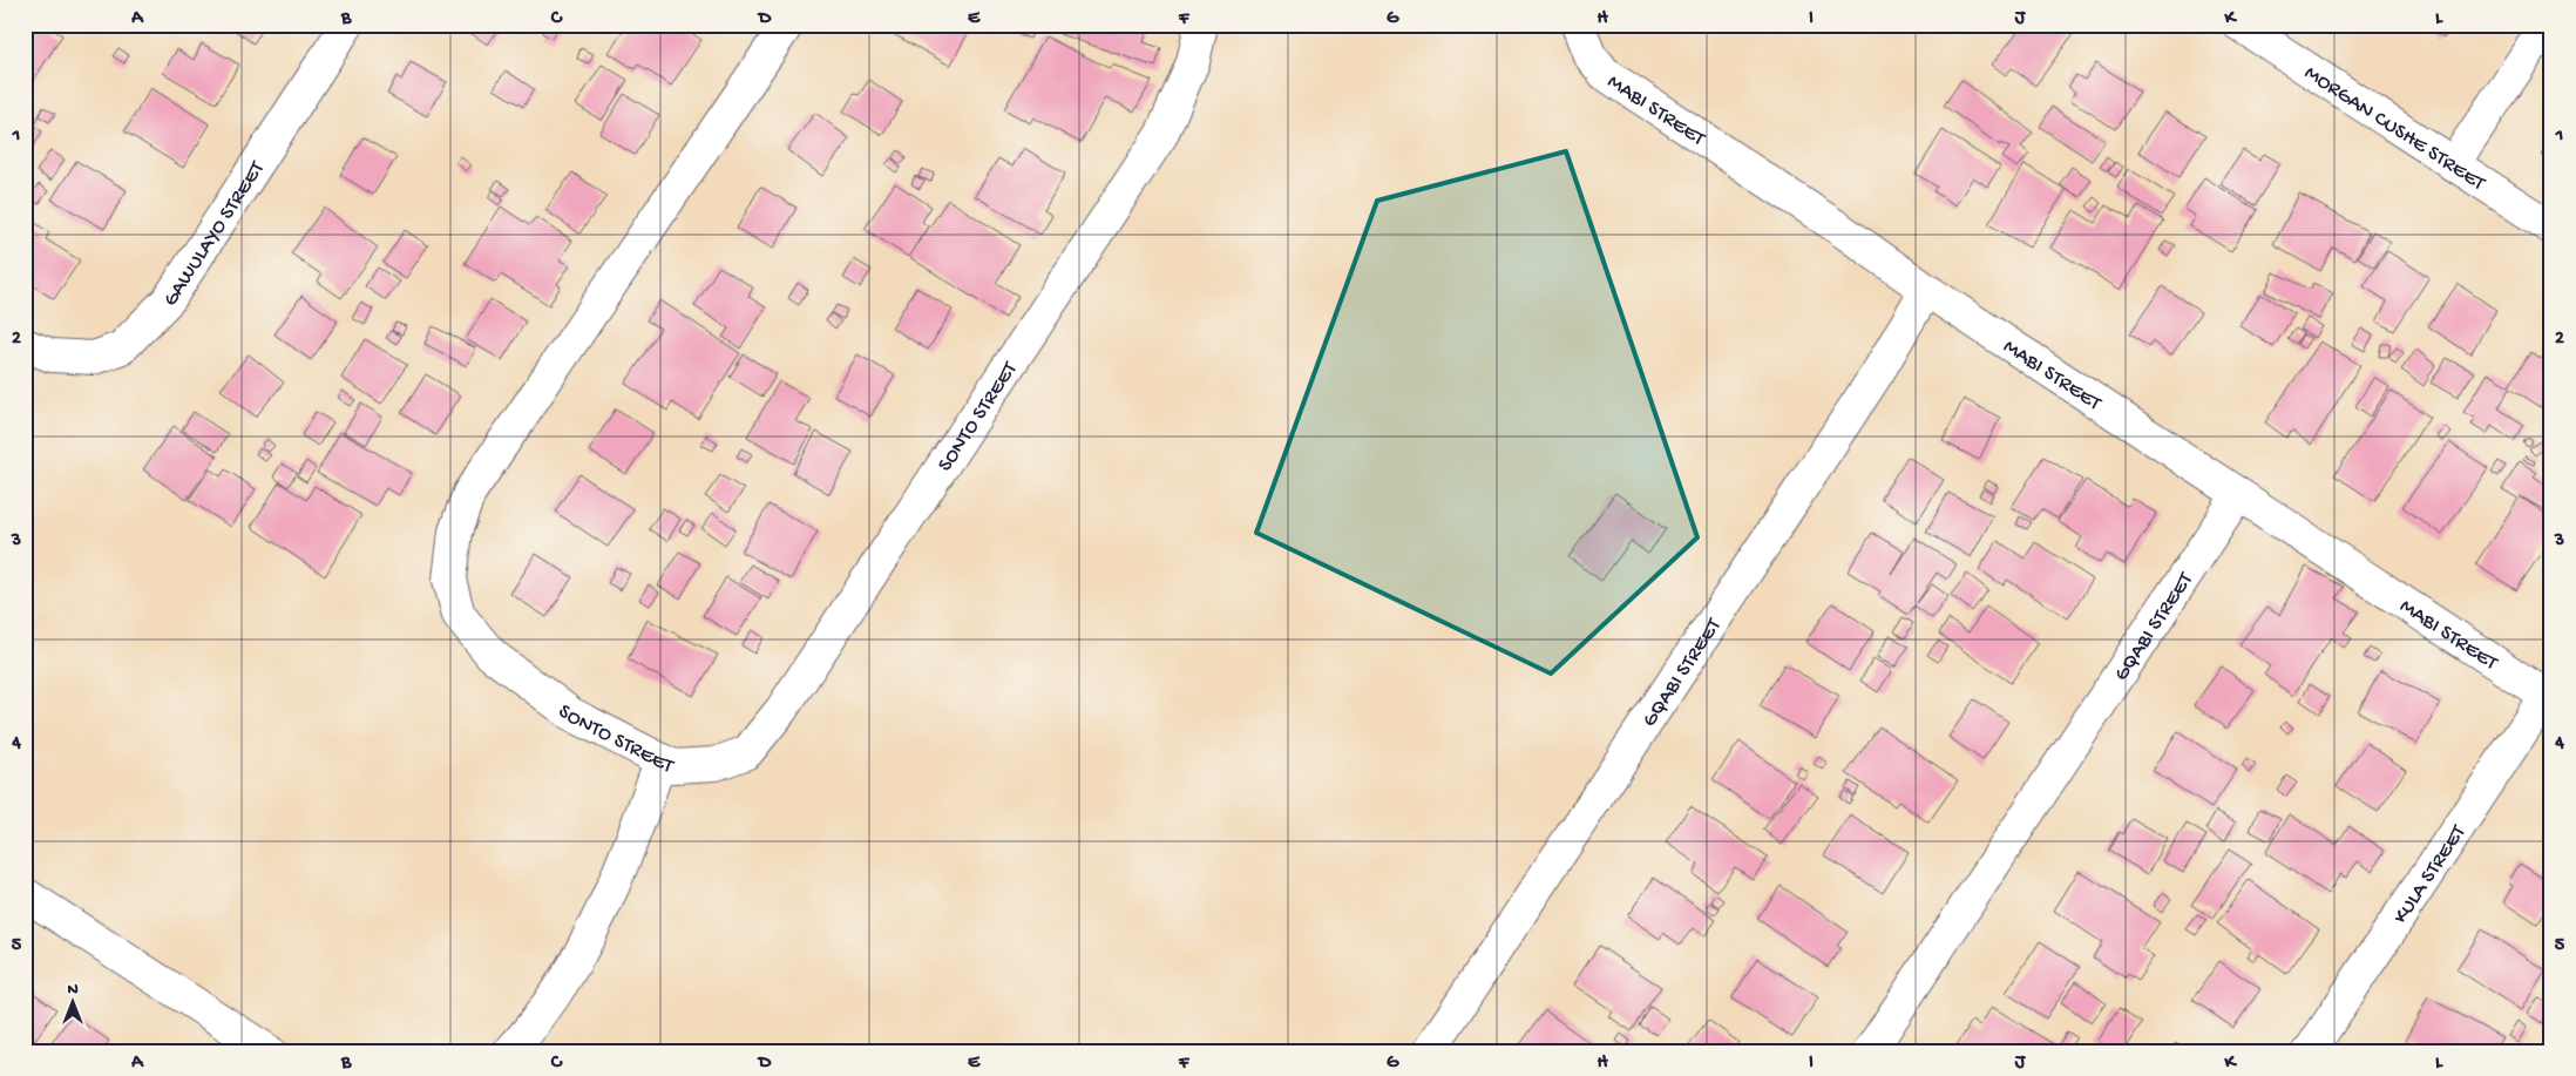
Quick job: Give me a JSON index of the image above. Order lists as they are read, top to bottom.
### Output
{
  "streets": {
    "street": [
      "MABI STREET",
      "MORGAN CUSHE STREET",
      "GAWULAYO STREET",
      "SONTO STREET",
      "GQABI STREET",
      "KULA STREET"
    ]
  },
  "crossings": [
    ["MABI STREET", "GQABI STREET"],
    ["MABI STREET", "KULA STREET"]
  ],
  "north": "top",
  "grid": {
    "columns": [
      "A",
      "B",
      "C",
      "D",
      "E",
      "F",
      "G",
      "H",
      "I",
      "J",
      "K",
      "L"
    ],
    "rows": [
      "1",
      "2",
      "3",
      "4",
      "5"
    ]
  }
}
